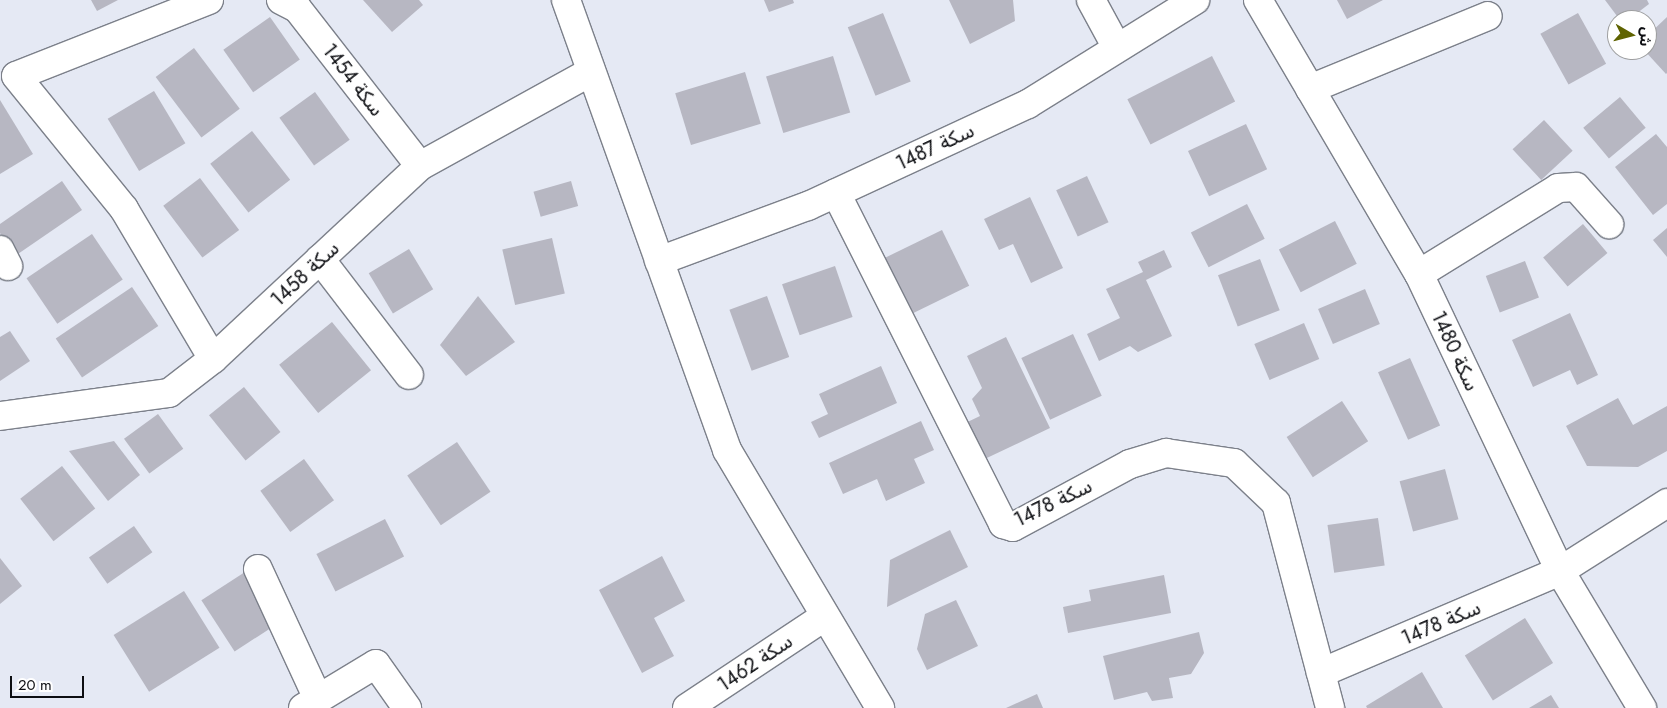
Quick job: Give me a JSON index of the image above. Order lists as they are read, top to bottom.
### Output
{
  "streets": {
    "street": [
      "سكة 1454",
      "سكة 1487",
      "سكة 1458",
      "سكة 1480",
      "سكة 1478",
      "سكة 1462"
    ]
  },
  "crossings": [
    ["سكة 1454", "سكة 1458"],
    ["سكة 1487", "سكة 1478"],
    ["سكة 1480", "سكة 1478"]
  ],
  "scale_bar": "20 m",
  "north": "right"
}
